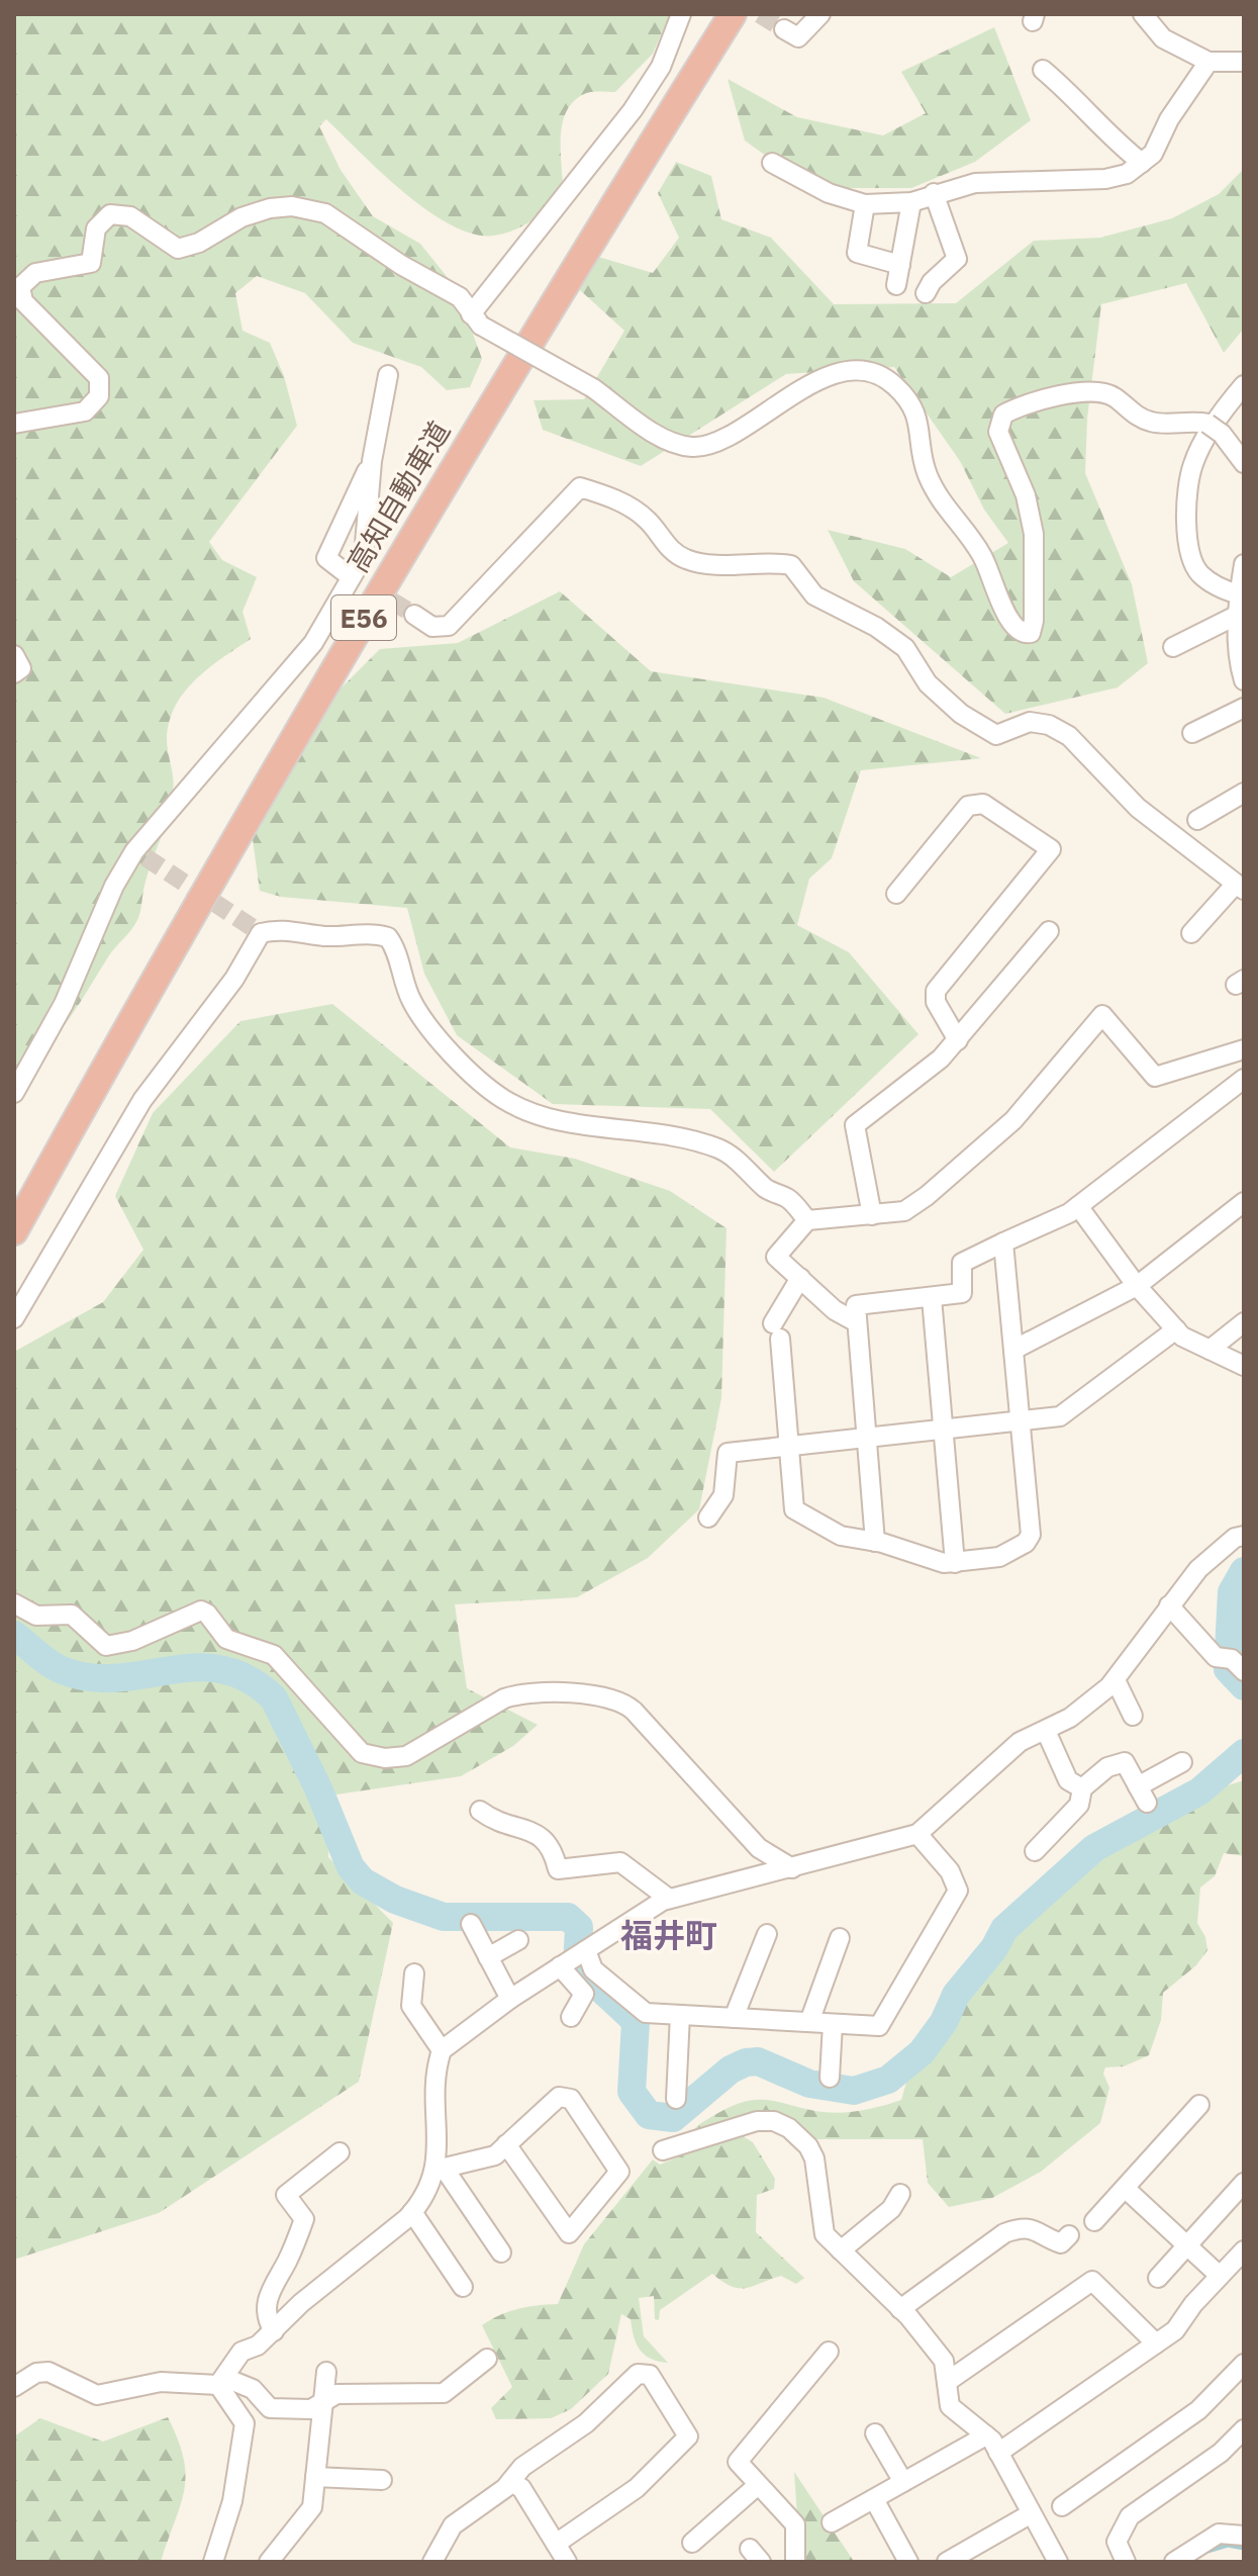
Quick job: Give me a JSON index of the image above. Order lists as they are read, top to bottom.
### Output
{
  "streets": {
    "highway": ["高知自動車道", "E56"]
  },
  "districts": ["福井町"]
}
